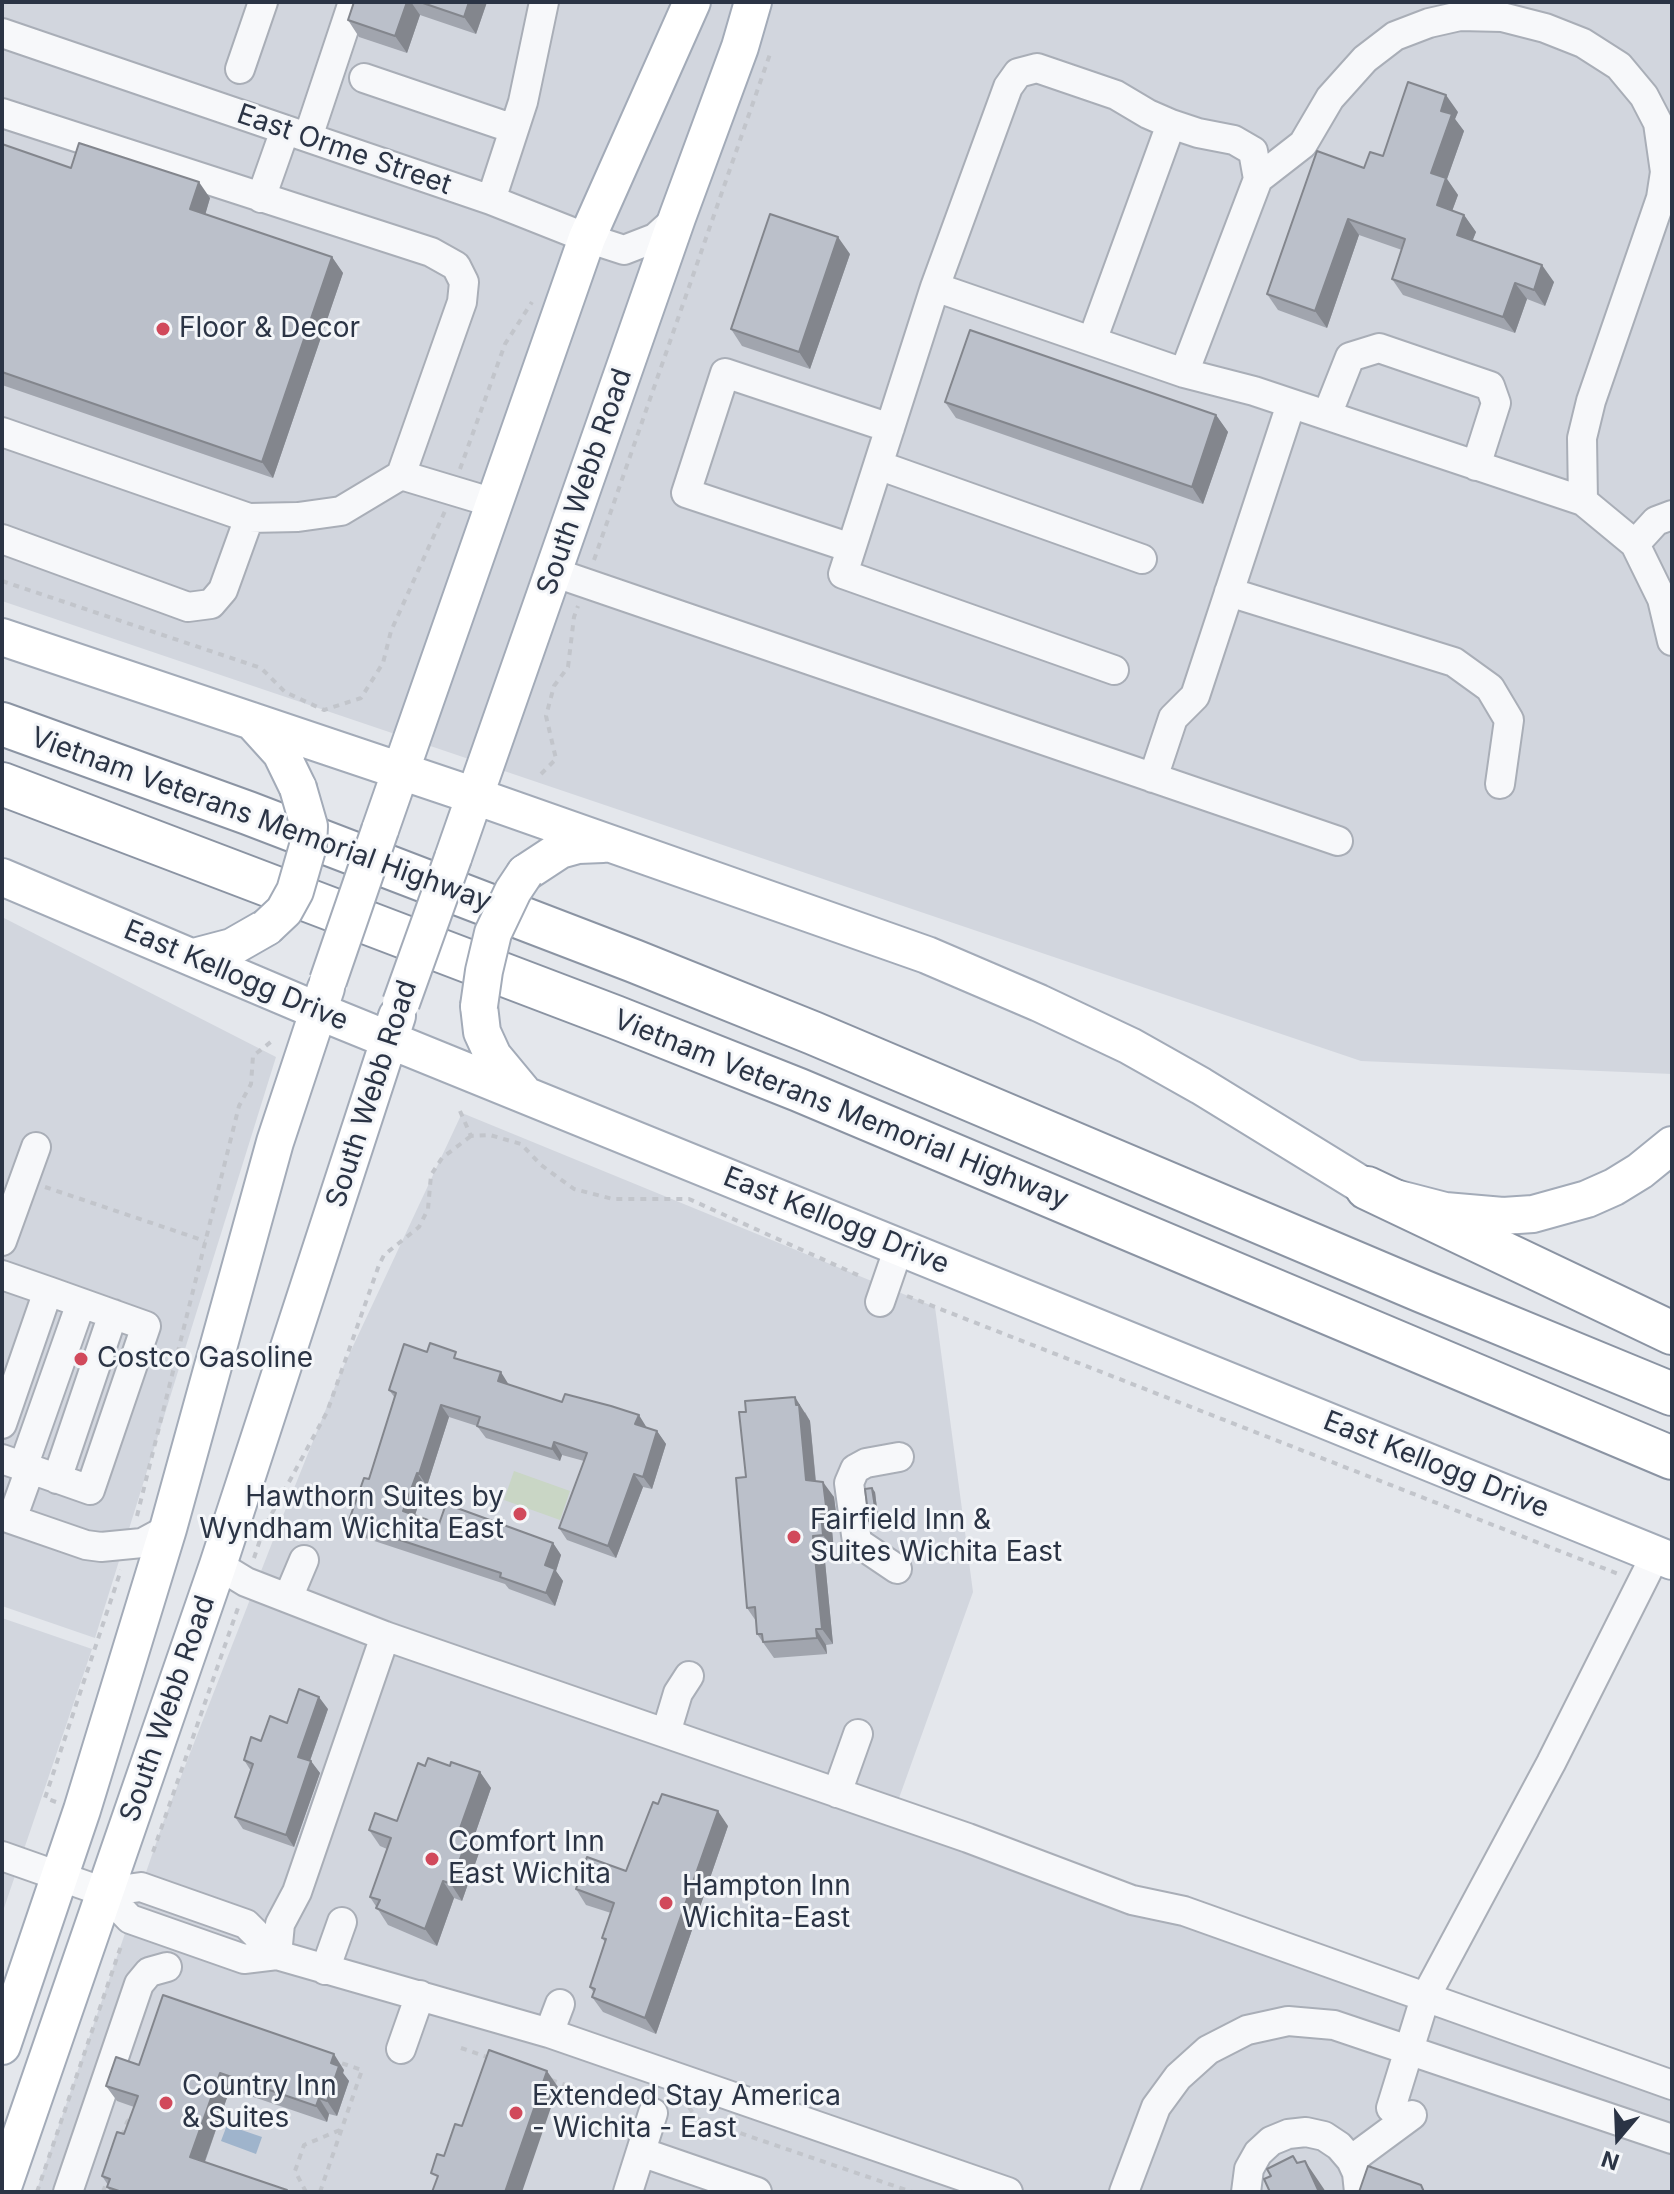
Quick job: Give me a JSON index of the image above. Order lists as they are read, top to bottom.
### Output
{
  "streets": {
    "highway": ["Vietnam Veterans Memorial Highway"],
    "main road": ["South Webb Road", "East Kellogg Drive"],
    "street": ["East Orme Street"]
  },
  "crossings": [
    ["East Orme Street", "South Webb Road"],
    ["South Webb Road", "East Kellogg Drive"]
  ],
  "places": [
    "Floor & Decor",
    "Costco Gasoline",
    "Hawthorn Suites by Wyndham Wichita East",
    "Fairfield Inn & Suites Wichita East",
    "Comfort Inn East Wichita",
    "Hampton Inn Wichita-East",
    "Country Inn & Suites",
    "Extended Stay America - Wichita - East"
  ],
  "north": "bottom"
}
